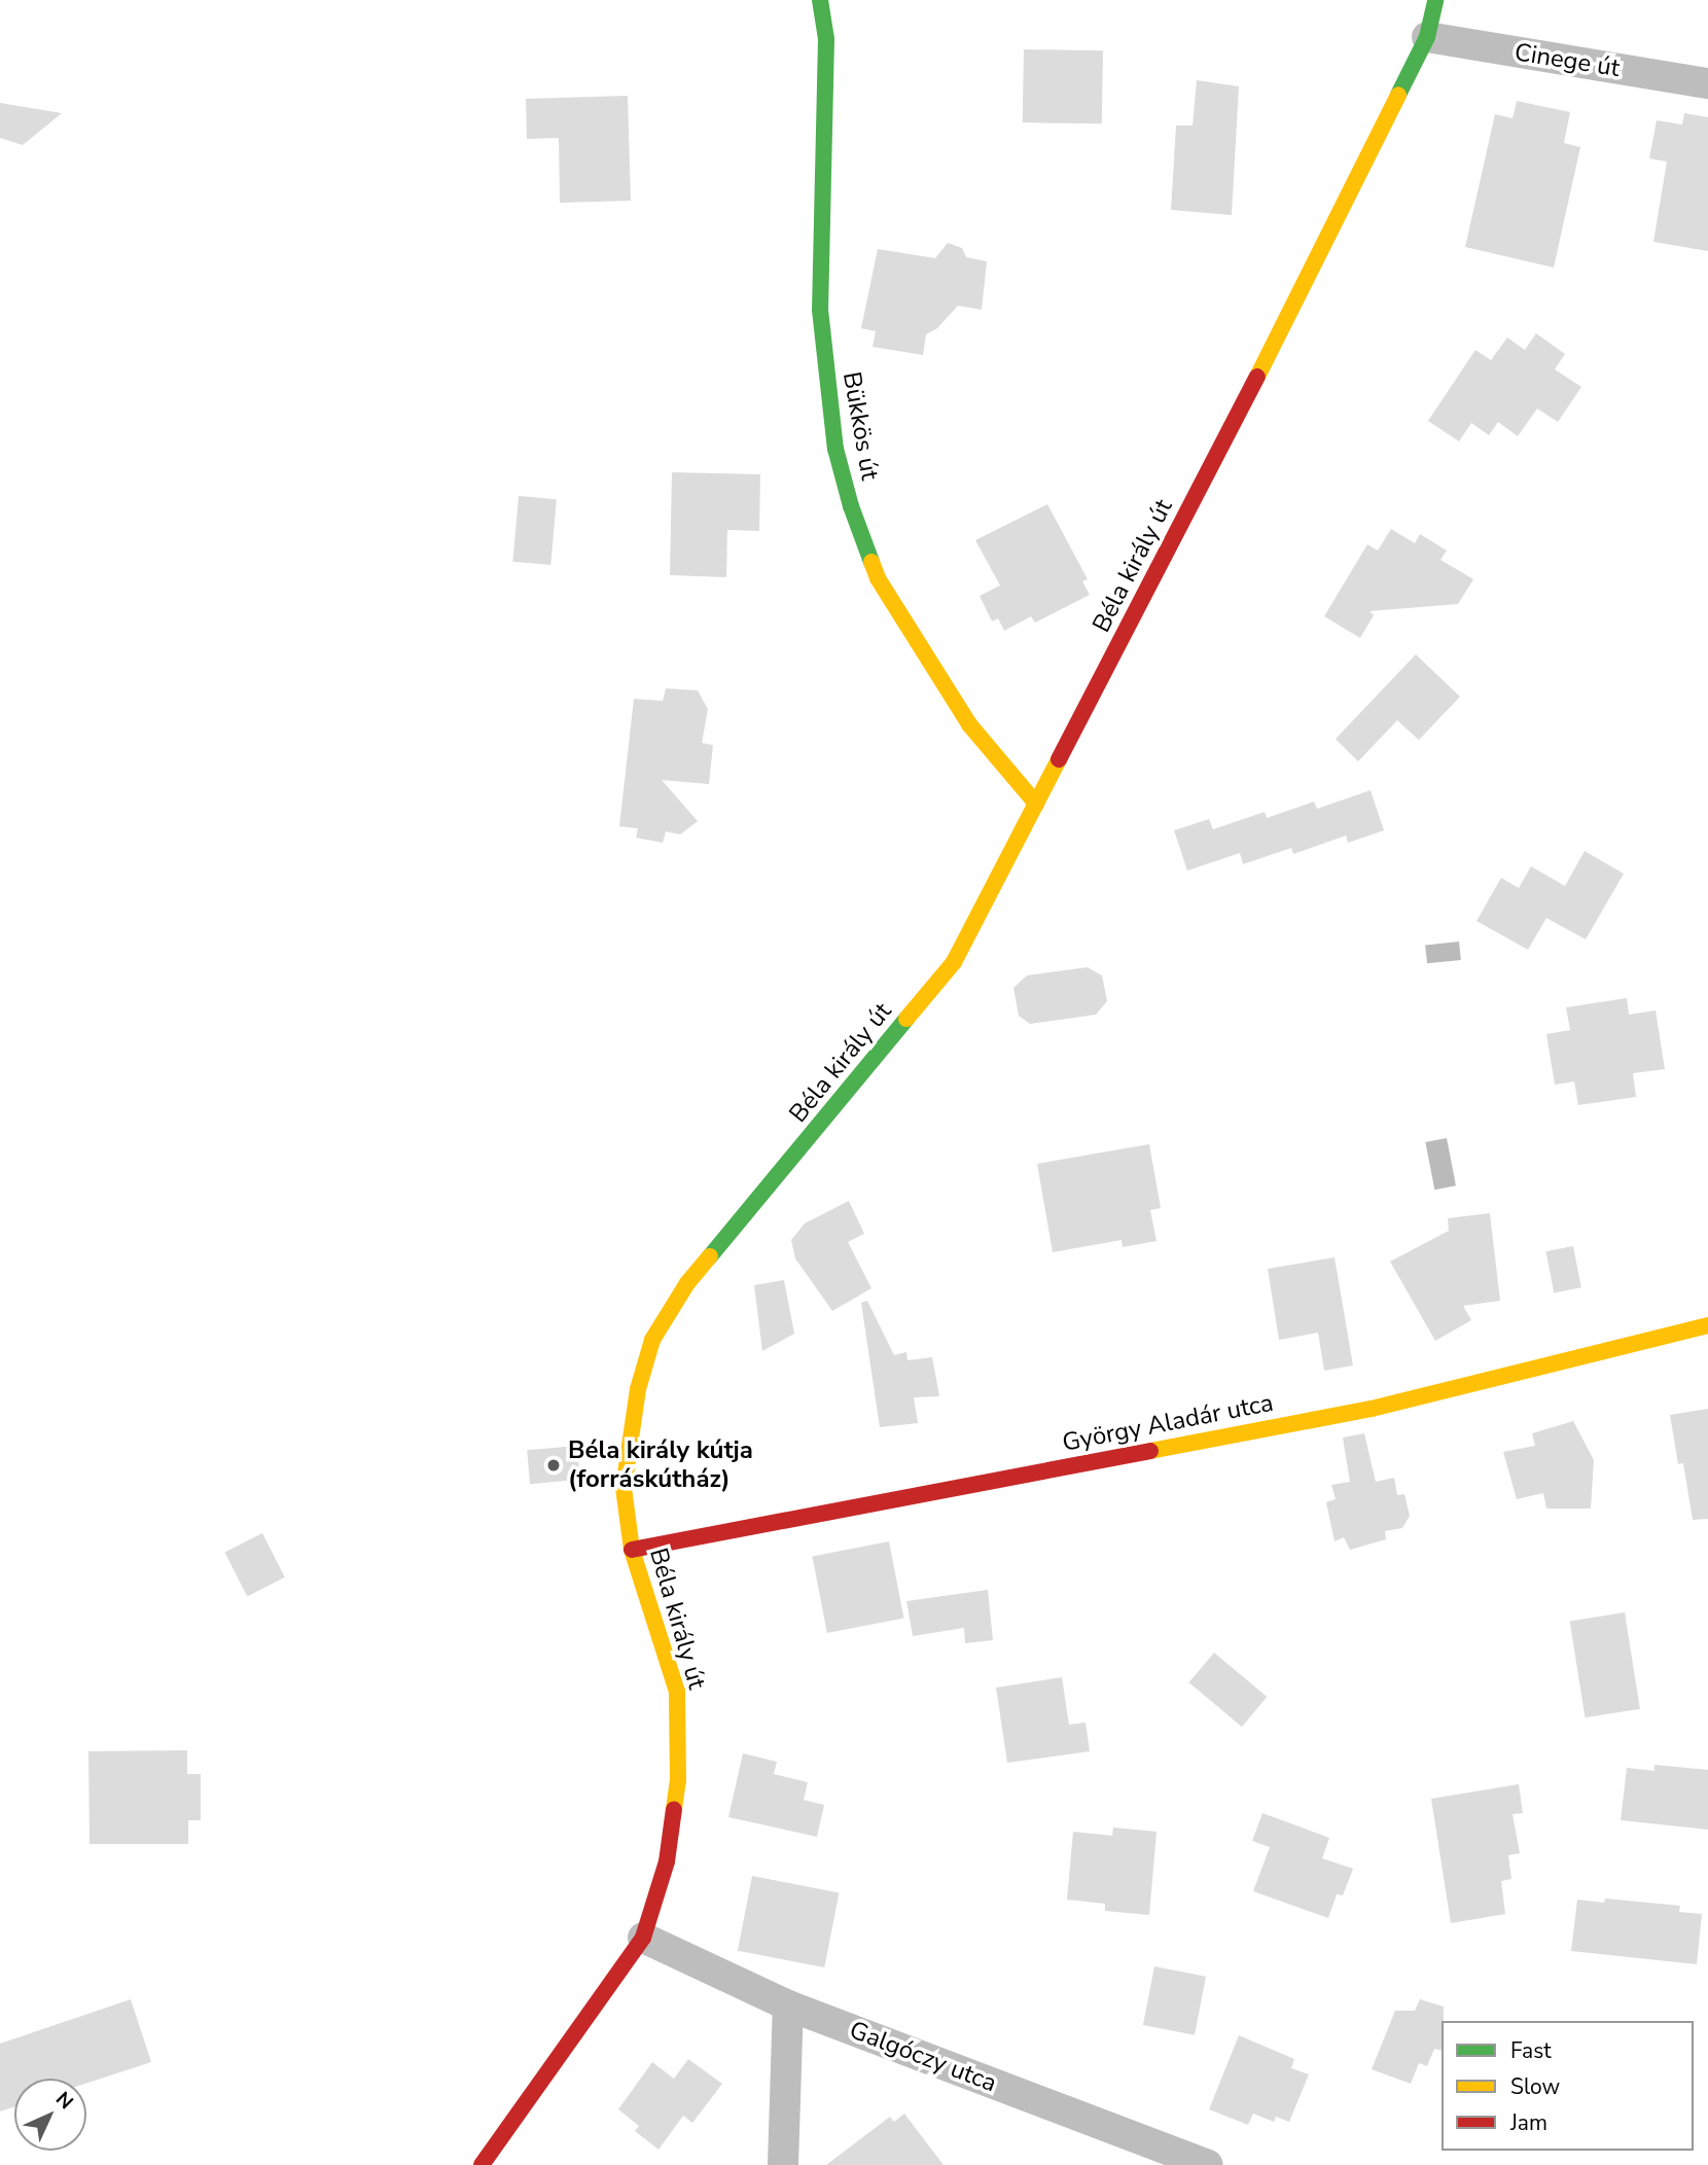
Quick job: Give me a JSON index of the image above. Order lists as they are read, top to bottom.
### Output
{
  "streets": {
    "street": [
      "Cinege út",
      "Bükkös út",
      "Béla király út",
      "György Aladár utca",
      "Galgóczy utca"
    ]
  },
  "crossings": [
    ["Cinege út", "Béla király út"],
    ["Bükkös út", "Béla király út"],
    ["Béla király út", "György Aladár utca"],
    ["Béla király út", "Galgóczy utca"]
  ],
  "places": ["Béla király kútja (forráskútház)"],
  "legend": ["Fast", "Slow", "Jam"],
  "north": "top right"
}
